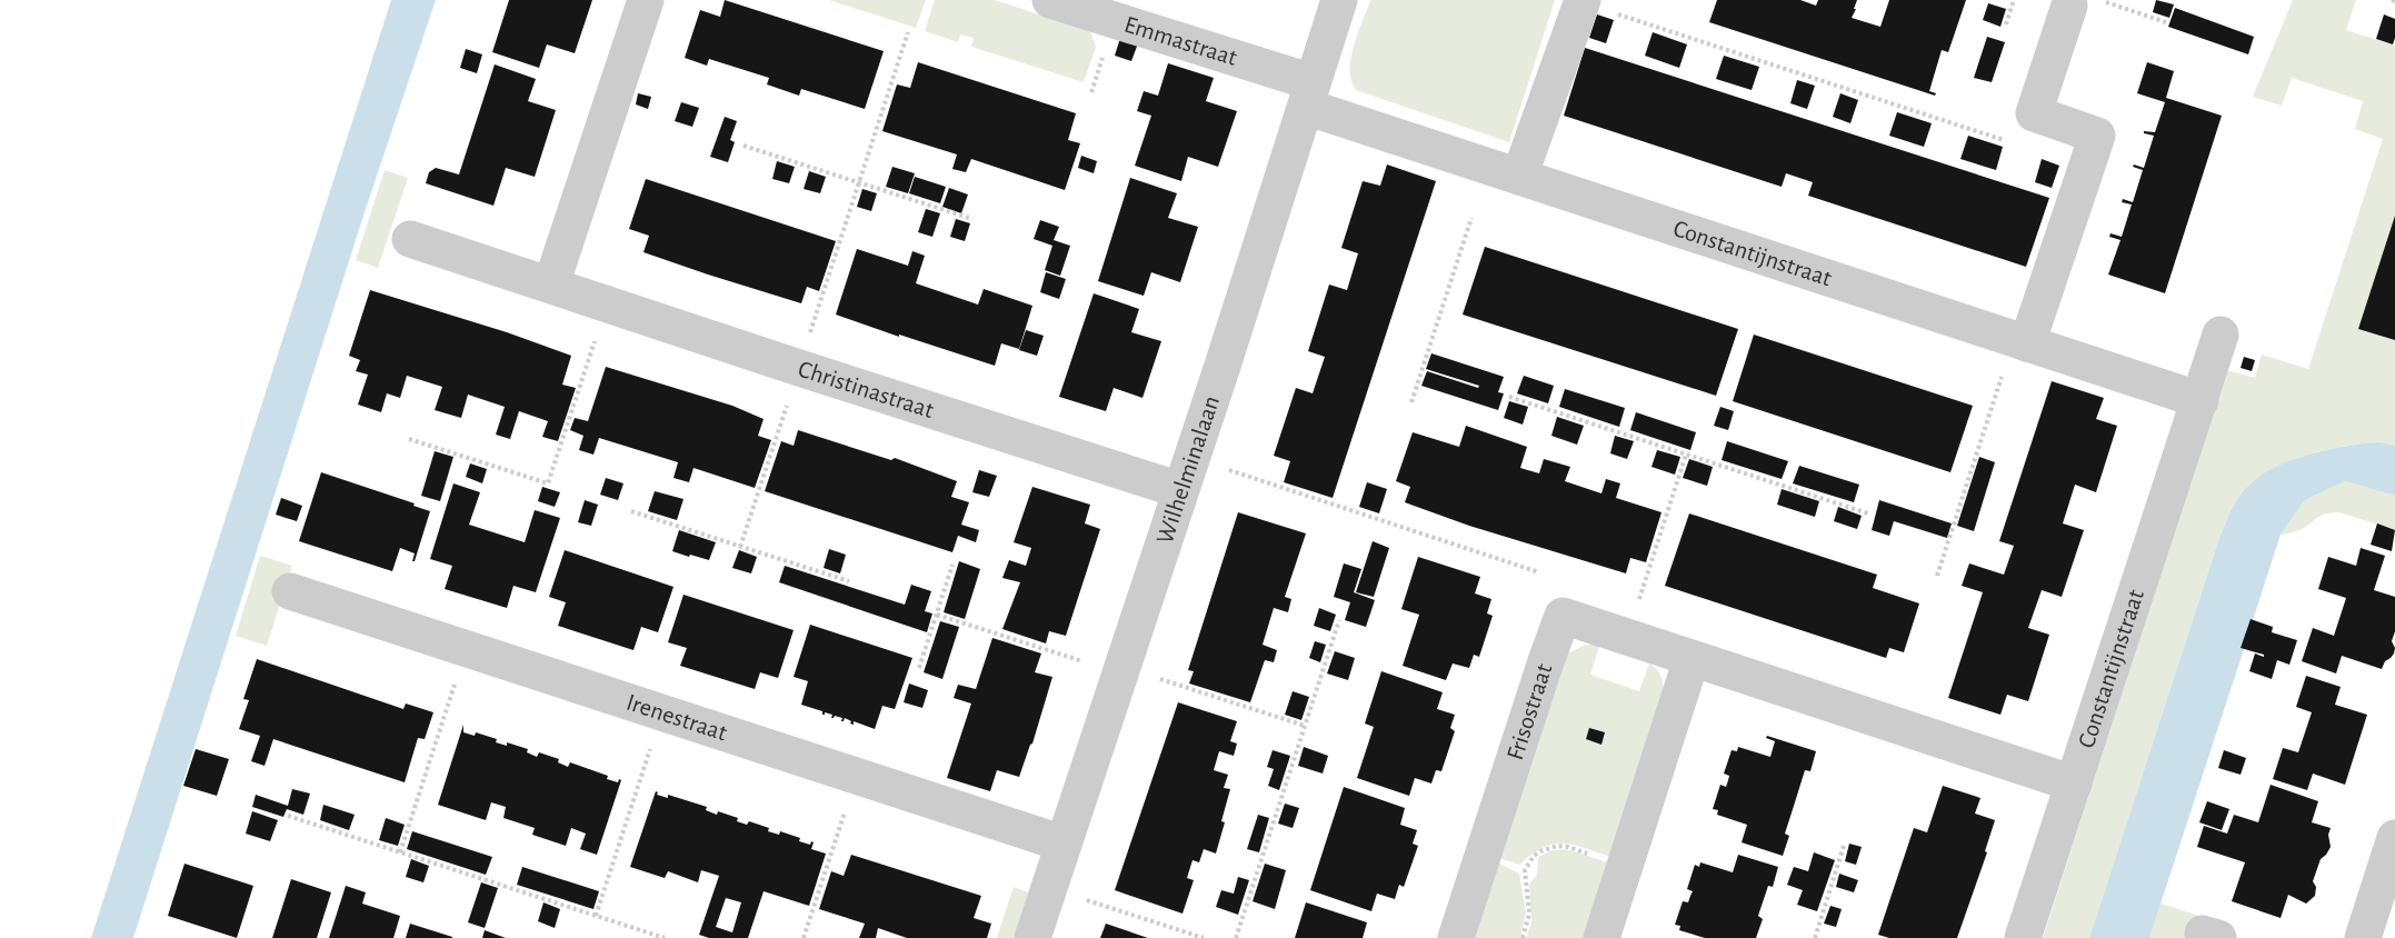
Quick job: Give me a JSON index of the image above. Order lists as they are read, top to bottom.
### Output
{
  "streets": {
    "street": [
      "Emmastraat",
      "Constantijnstraat",
      "Christinastraat",
      "Wilhelminalaan",
      "Frisostraat",
      "Irenestraat"
    ]
  },
  "crossings": [
    ["Emmastraat", "Constantijnstraat"],
    ["Emmastraat", "Wilhelminalaan"],
    ["Constantijnstraat", "Wilhelminalaan"],
    ["Constantijnstraat", "Frisostraat"],
    ["Christinastraat", "Wilhelminalaan"],
    ["Wilhelminalaan", "Irenestraat"]
  ]
}
